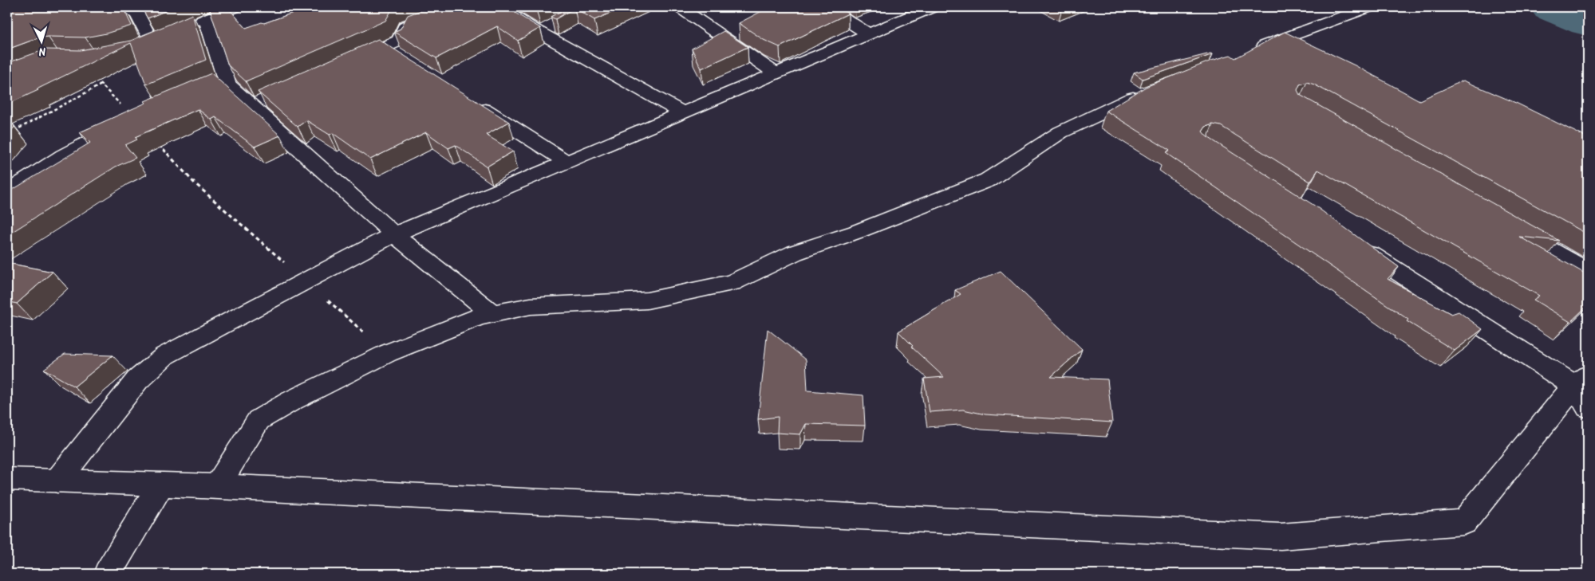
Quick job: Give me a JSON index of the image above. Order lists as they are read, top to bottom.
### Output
{
  "north": "bottom"
}
